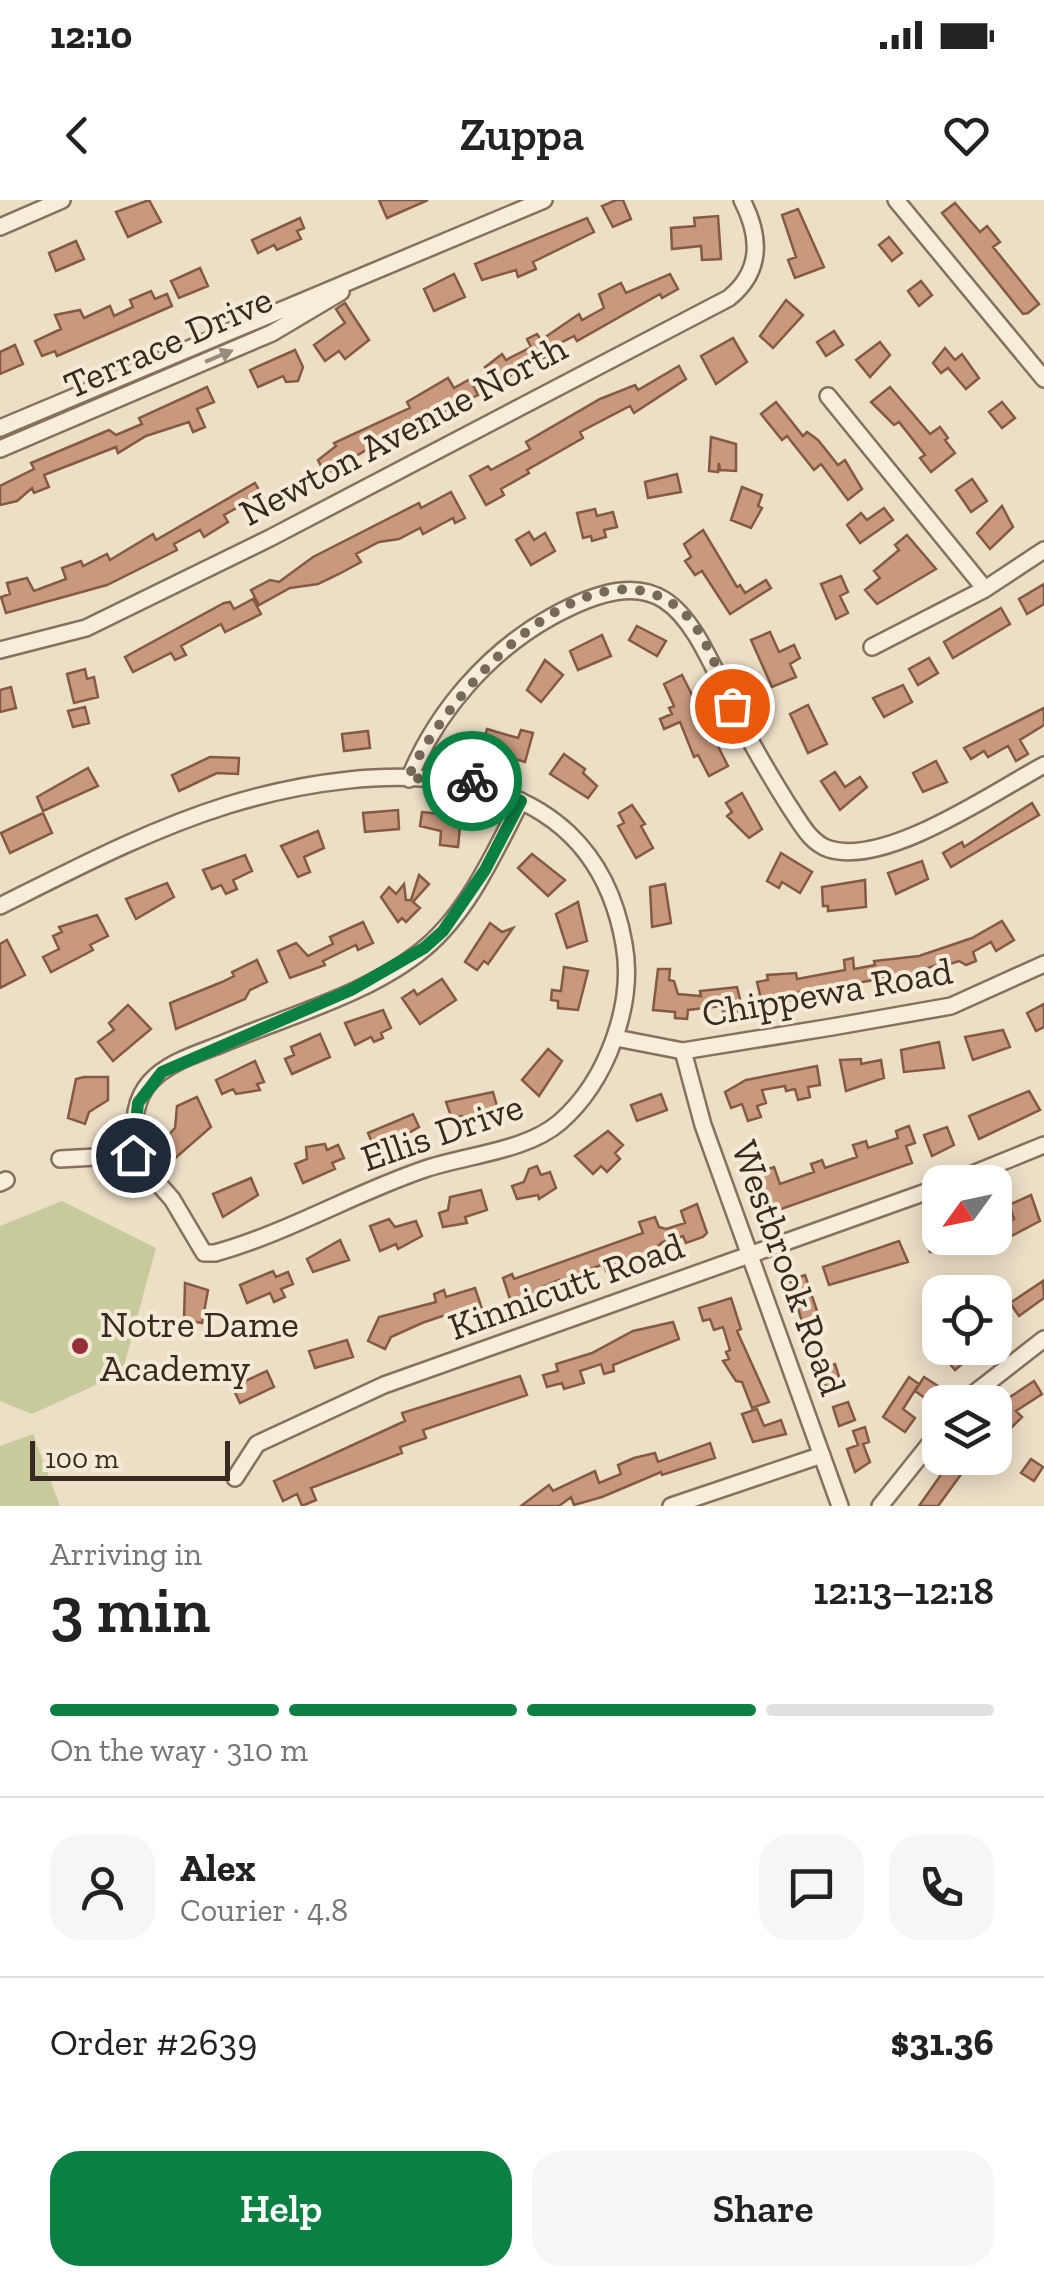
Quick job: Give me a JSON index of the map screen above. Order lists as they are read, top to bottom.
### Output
{
  "streets": {
    "street": [
      "Terrace Drive",
      "Newton Avenue North",
      "Chippewa Road",
      "Ellis Drive",
      "Westbrook Road",
      "Kinnicutt Road"
    ]
  },
  "crossings": [
    ["Chippewa Road", "Ellis Drive"],
    ["Chippewa Road", "Westbrook Road"],
    ["Westbrook Road", "Kinnicutt Road"]
  ],
  "places": ["Notre Dame Academy"],
  "scale_bar": "100 m",
  "north": "bottom left",
  "page": {
    "status": "12:10",
    "header": "Zuppa",
    "scale": "100 m",
    "heading": ["3 min", "Arriving in", "12:13–12:18"],
    "panel": [
      "Alex",
      "Courier · 4.8",
      "Order #2639",
      "$31.36"
    ],
    "bar": "On the way · 310 m",
    "buttons": ["Help", "Share"]
  }
}
